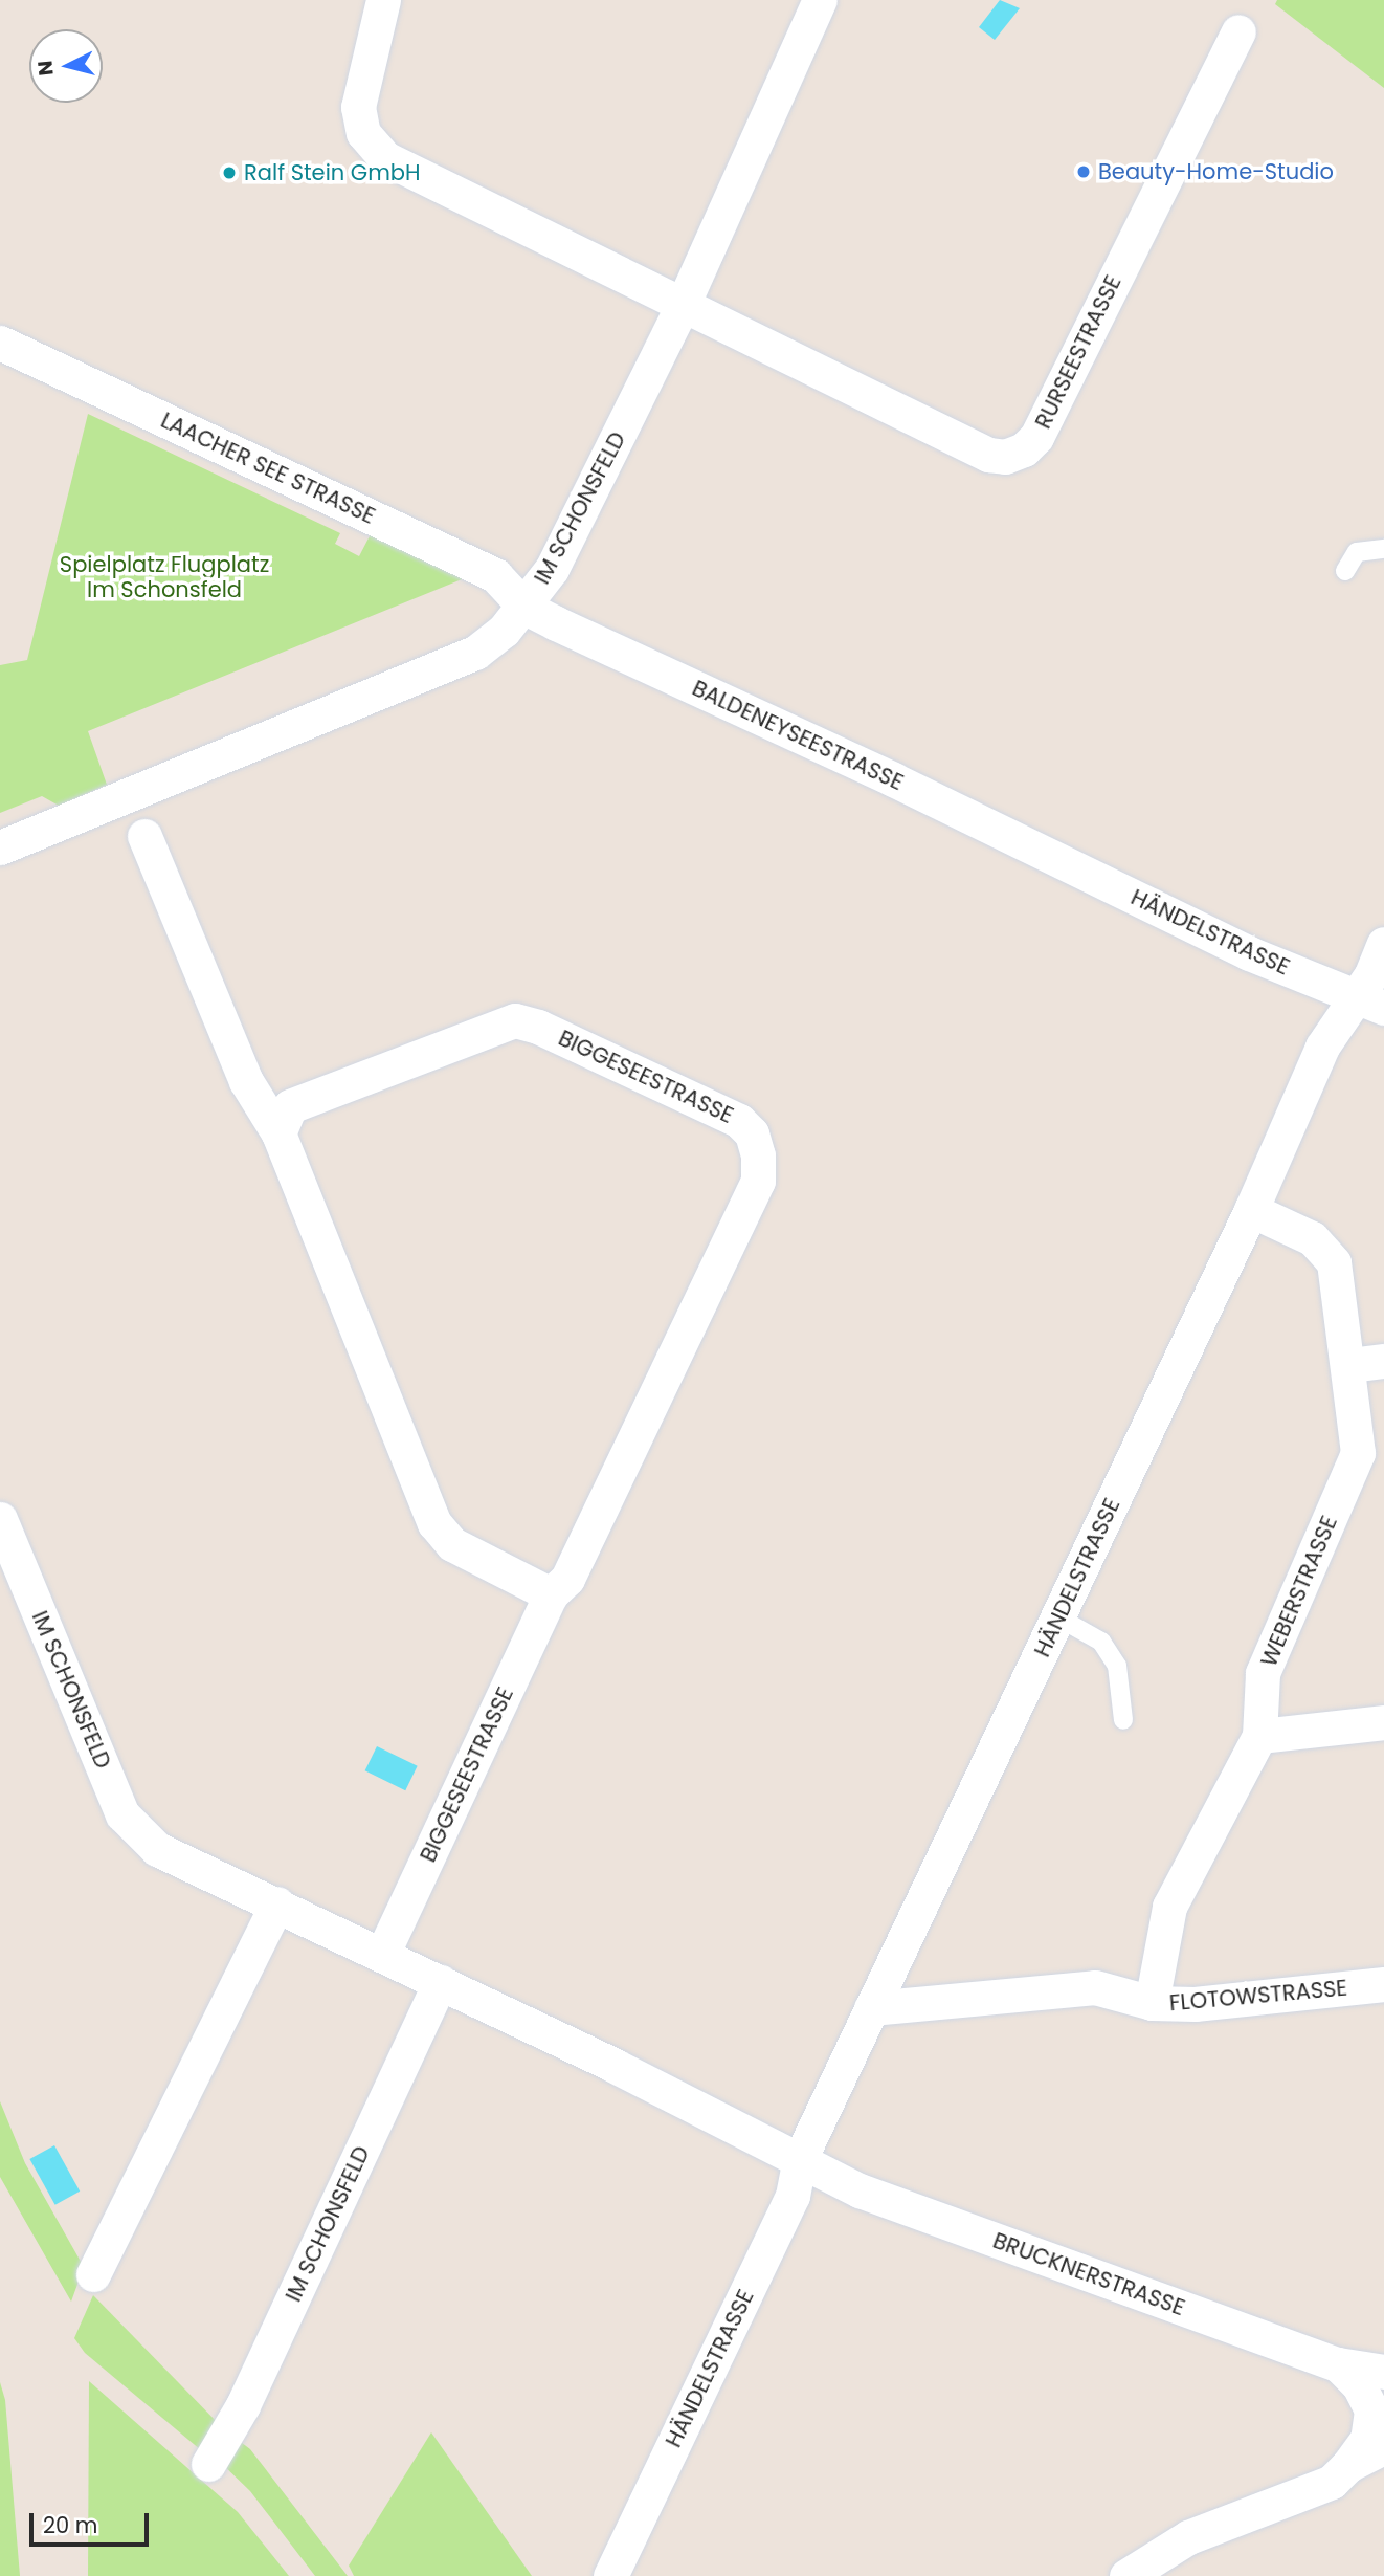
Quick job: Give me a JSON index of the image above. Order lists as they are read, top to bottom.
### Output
{
  "streets": {
    "street": [
      "RURSEESTRASSE",
      "LAACHER SEE STRASSE",
      "IM SCHONSFELD",
      "BALDENEYSEESTRASSE",
      "HÄNDELSTRASSE",
      "BIGGESEESTRASSE",
      "WEBERSTRASSE",
      "FLOTOWSTRASSE",
      "BRUCKNERSTRASSE"
    ]
  },
  "crossings": [
    ["RURSEESTRASSE", "IM SCHONSFELD"],
    ["LAACHER SEE STRASSE", "IM SCHONSFELD"],
    ["LAACHER SEE STRASSE", "BALDENEYSEESTRASSE"],
    ["IM SCHONSFELD", "BALDENEYSEESTRASSE"],
    ["IM SCHONSFELD", "HÄNDELSTRASSE"],
    ["IM SCHONSFELD", "BIGGESEESTRASSE"],
    ["IM SCHONSFELD", "BRUCKNERSTRASSE"],
    ["BALDENEYSEESTRASSE", "HÄNDELSTRASSE"],
    ["HÄNDELSTRASSE", "WEBERSTRASSE"],
    ["HÄNDELSTRASSE", "FLOTOWSTRASSE"],
    ["HÄNDELSTRASSE", "BRUCKNERSTRASSE"],
    ["WEBERSTRASSE", "FLOTOWSTRASSE"]
  ],
  "parks": ["Spielplatz Flugplatz Im Schonsfeld"],
  "places": ["Beauty-Home-Studio", "Ralf Stein GmbH"],
  "scale_bar": "20 m",
  "north": "left"
}
